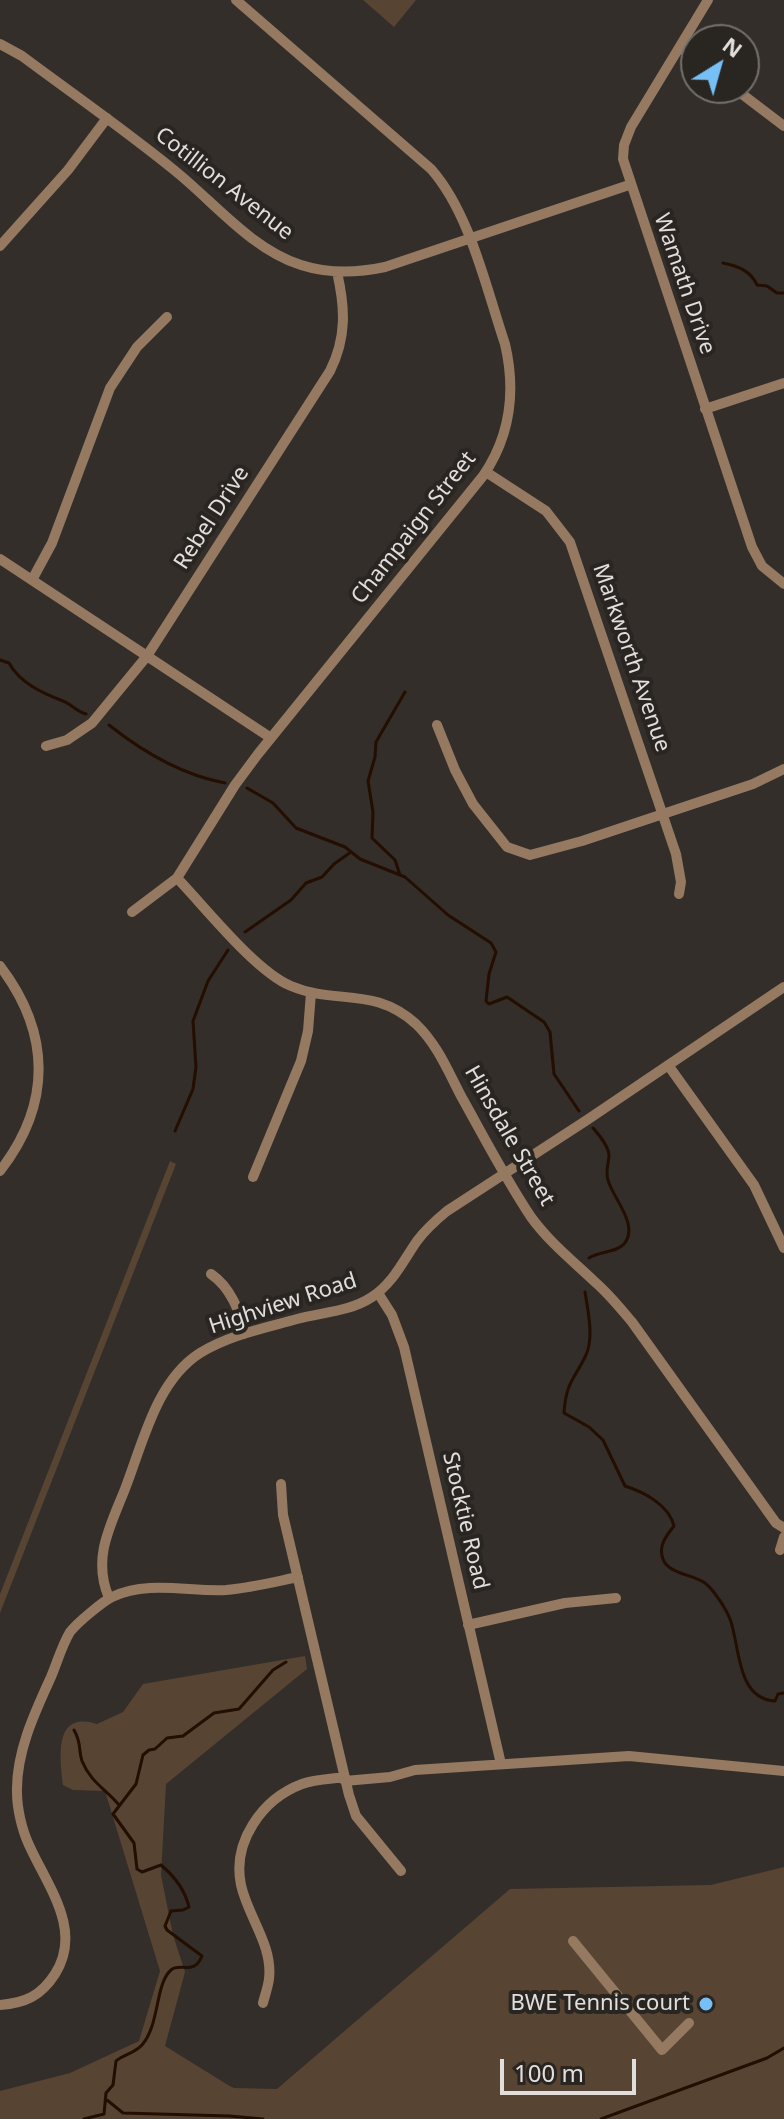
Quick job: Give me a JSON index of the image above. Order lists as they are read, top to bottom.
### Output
{
  "streets": {
    "street": [
      "Cotillion Avenue",
      "Wamath Drive",
      "Rebel Drive",
      "Champaign Street",
      "Markworth Avenue",
      "Hinsdale Street",
      "Highview Road",
      "Stocktie Road"
    ]
  },
  "crossings": [
    ["Cotillion Avenue", "Wamath Drive"],
    ["Cotillion Avenue", "Rebel Drive"],
    ["Cotillion Avenue", "Champaign Street"],
    ["Champaign Street", "Markworth Avenue"],
    ["Champaign Street", "Hinsdale Street"],
    ["Hinsdale Street", "Highview Road"],
    ["Highview Road", "Stocktie Road"]
  ],
  "places": ["BWE Tennis court"],
  "scale_bar": "100 m",
  "north": "top right"
}
